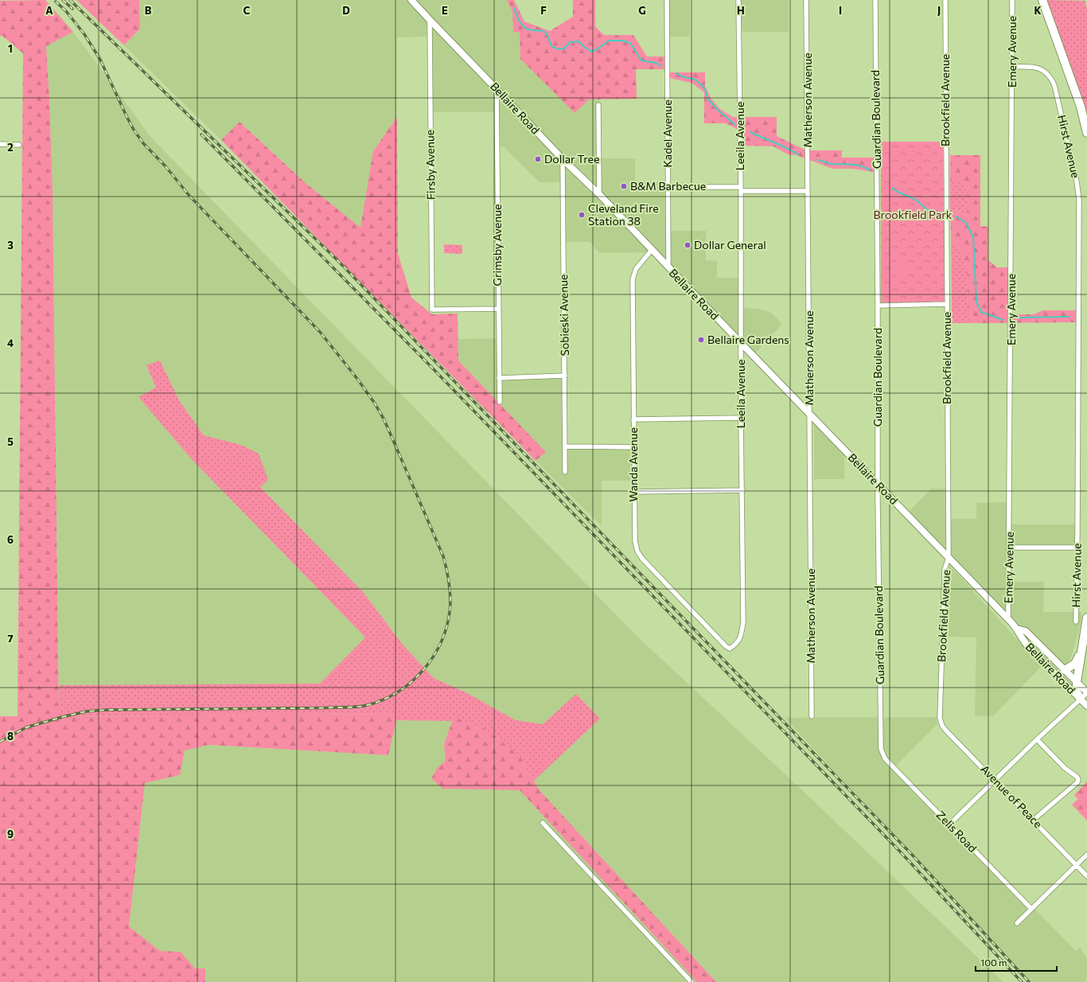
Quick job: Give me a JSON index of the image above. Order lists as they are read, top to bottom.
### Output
{
  "streets": {
    "street": [
      "Emery Avenue",
      "Matherson Avenue",
      "Brookfield Avenue",
      "Bellaire Road",
      "Guardian Boulevard",
      "Kadel Avenue",
      "Leeila Avenue",
      "Hirst Avenue",
      "Firsby Avenue",
      "Grimsby Avenue",
      "Sobieski Avenue",
      "Wanda Avenue",
      "Avenue of Peace",
      "Zelis Road"
    ]
  },
  "crossings": [
    ["Emery Avenue", "Bellaire Road"],
    ["Emery Avenue", "Hirst Avenue"],
    ["Matherson Avenue", "Bellaire Road"],
    ["Brookfield Avenue", "Bellaire Road"],
    ["Brookfield Avenue", "Avenue of Peace"],
    ["Bellaire Road", "Guardian Boulevard"],
    ["Bellaire Road", "Kadel Avenue"],
    ["Bellaire Road", "Leeila Avenue"],
    ["Bellaire Road", "Firsby Avenue"],
    ["Bellaire Road", "Grimsby Avenue"],
    ["Bellaire Road", "Sobieski Avenue"],
    ["Bellaire Road", "Wanda Avenue"],
    ["Guardian Boulevard", "Zelis Road"],
    ["Leeila Avenue", "Wanda Avenue"],
    ["Firsby Avenue", "Grimsby Avenue"]
  ],
  "parks": ["Brookfield Park"],
  "places": [
    "Dollar Tree",
    "B&M Barbecue",
    "Cleveland Fire Station 38",
    "Dollar General",
    "Bellaire Gardens"
  ],
  "scale_bar": "100 m",
  "grid": {
    "columns": [
      "A",
      "B",
      "C",
      "D",
      "E",
      "F",
      "G",
      "H",
      "I",
      "J",
      "K"
    ],
    "rows": [
      "1",
      "2",
      "3",
      "4",
      "5",
      "6",
      "7",
      "8",
      "9"
    ]
  }
}
